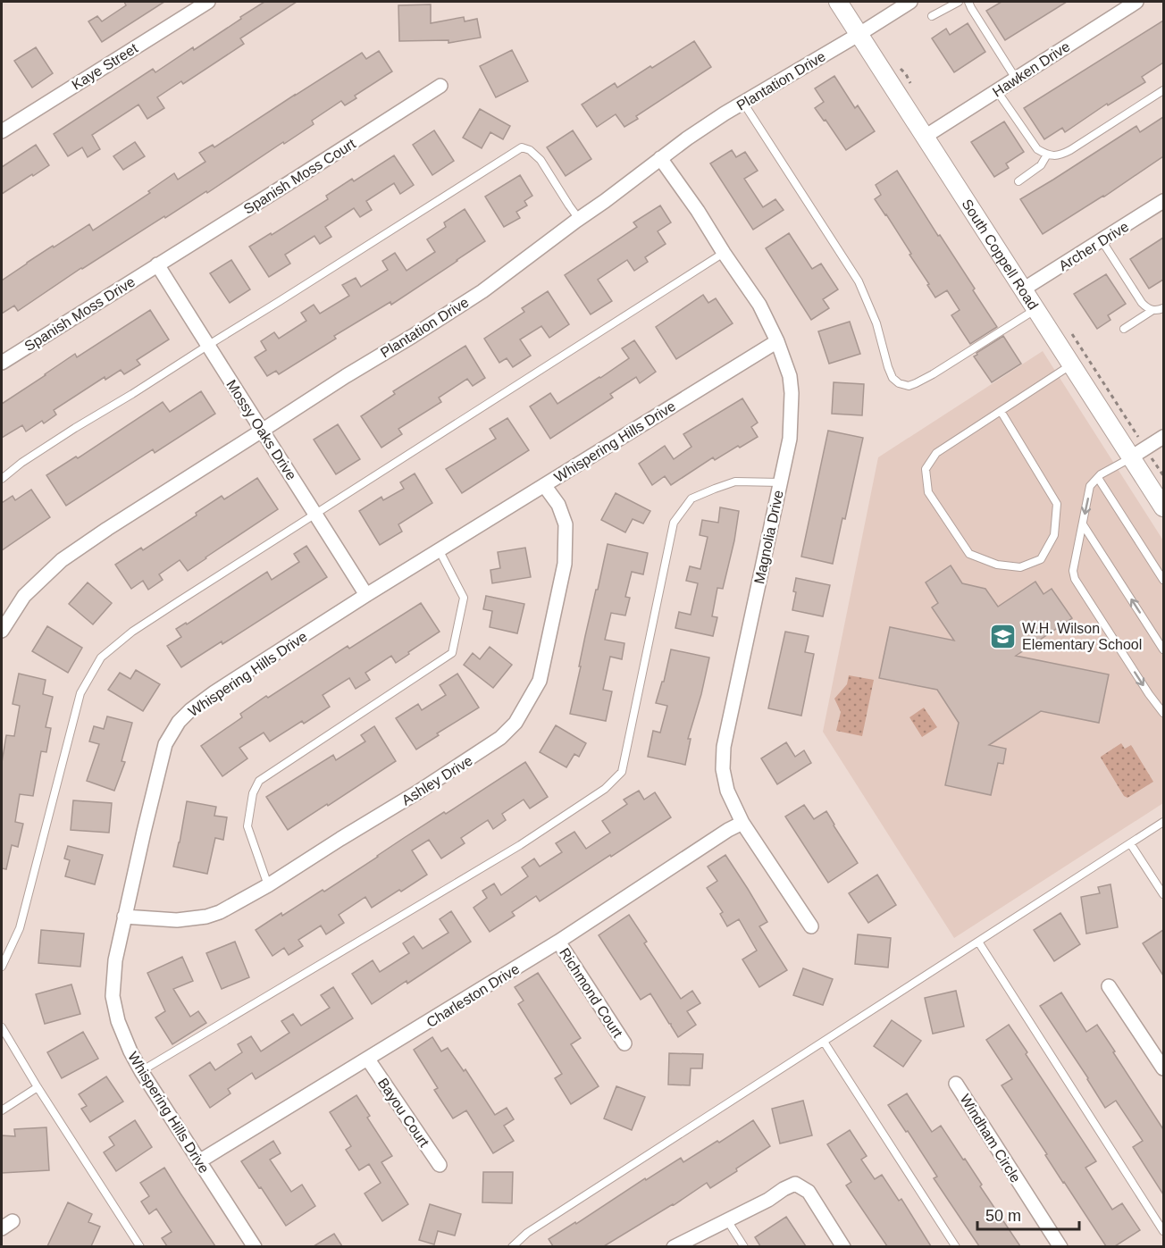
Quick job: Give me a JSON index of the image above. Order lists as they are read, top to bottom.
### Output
{
  "streets": {
    "street": [
      "Kaye Street",
      "Hawken Drive",
      "Plantation Drive",
      "Spanish Moss Court",
      "Archer Drive",
      "South Coppell Road",
      "Spanish Moss Drive",
      "Mossy Oaks Drive",
      "Whispering Hills Drive",
      "Magnolia Drive",
      "Ashley Drive",
      "Richmond Court",
      "Charleston Drive",
      "Bayou Court",
      "Windham Circle"
    ]
  },
  "crossings": [
    ["Hawken Drive", "South Coppell Road"],
    ["Plantation Drive", "South Coppell Road"],
    ["Plantation Drive", "Mossy Oaks Drive"],
    ["Plantation Drive", "Magnolia Drive"],
    ["Spanish Moss Court", "Spanish Moss Drive"],
    ["Spanish Moss Court", "Mossy Oaks Drive"],
    ["Archer Drive", "South Coppell Road"],
    ["Spanish Moss Drive", "Mossy Oaks Drive"],
    ["Mossy Oaks Drive", "Whispering Hills Drive"],
    ["Whispering Hills Drive", "Magnolia Drive"],
    ["Whispering Hills Drive", "Ashley Drive"],
    ["Whispering Hills Drive", "Charleston Drive"],
    ["Magnolia Drive", "Charleston Drive"],
    ["Richmond Court", "Charleston Drive"],
    ["Charleston Drive", "Bayou Court"]
  ],
  "places": {
    "school or university": ["W.H. Wilson Elementary School"]
  },
  "scale_bar": "50 m"
}
